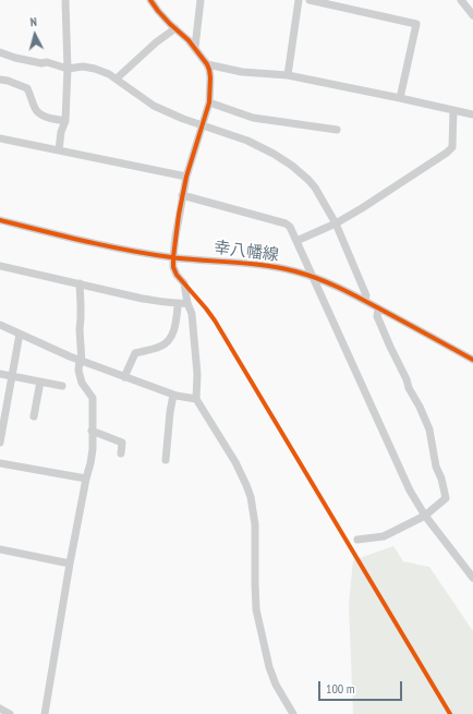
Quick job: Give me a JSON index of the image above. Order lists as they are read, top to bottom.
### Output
{
  "streets": {
    "street": ["幸八幡線"]
  },
  "scale_bar": "100 m",
  "north": "top"
}
